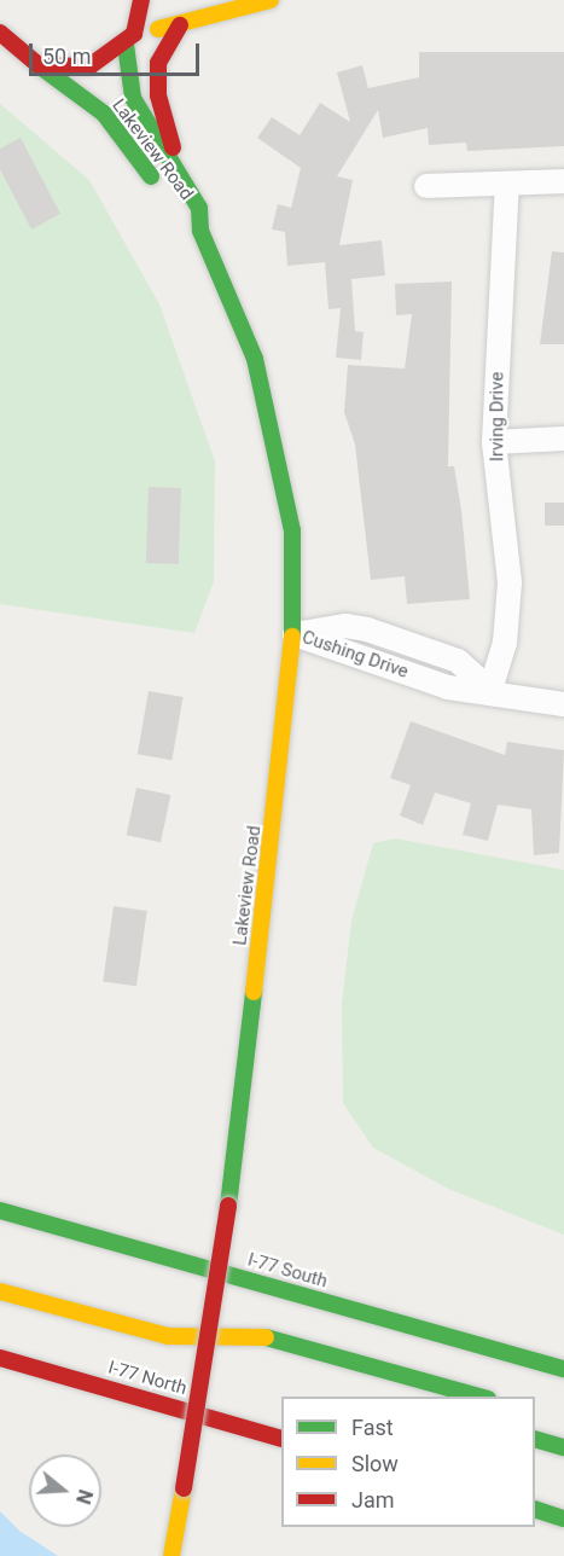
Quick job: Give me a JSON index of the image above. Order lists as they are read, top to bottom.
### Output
{
  "streets": {
    "main road": ["Lakeview Road", "I-77 South", "I-77 North"],
    "street": ["Irving Drive", "Cushing Drive"]
  },
  "crossings": [
    ["Lakeview Road", "Cushing Drive"],
    ["Irving Drive", "Cushing Drive"]
  ],
  "legend": ["Fast", "Slow", "Jam"],
  "scale_bar": "50 m",
  "north": "right"
}
